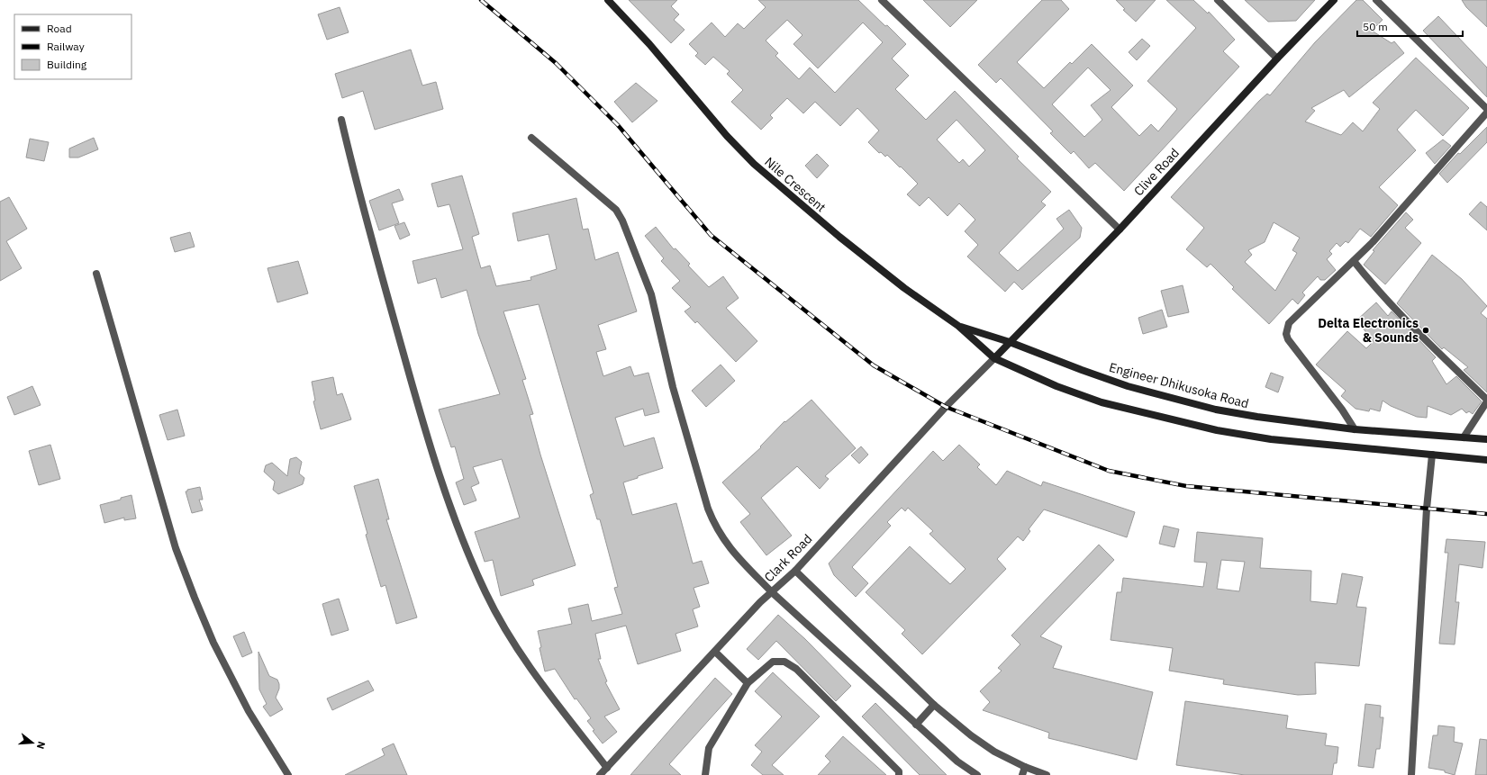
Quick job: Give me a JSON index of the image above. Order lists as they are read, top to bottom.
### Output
{
  "streets": {
    "street": [
      "Clive Road",
      "Nile Crescent",
      "Engineer Dhikusoka Road",
      "Clark Road"
    ]
  },
  "crossings": [
    ["Clive Road", "Nile Crescent"],
    ["Clive Road", "Engineer Dhikusoka Road"],
    ["Clive Road", "Clark Road"],
    ["Nile Crescent", "Engineer Dhikusoka Road"],
    ["Nile Crescent", "Clark Road"]
  ],
  "places": ["Delta Electronics & Sounds"],
  "legend": ["Road", "Railway", "Building"],
  "scale_bar": "50 m",
  "north": "right"
}
